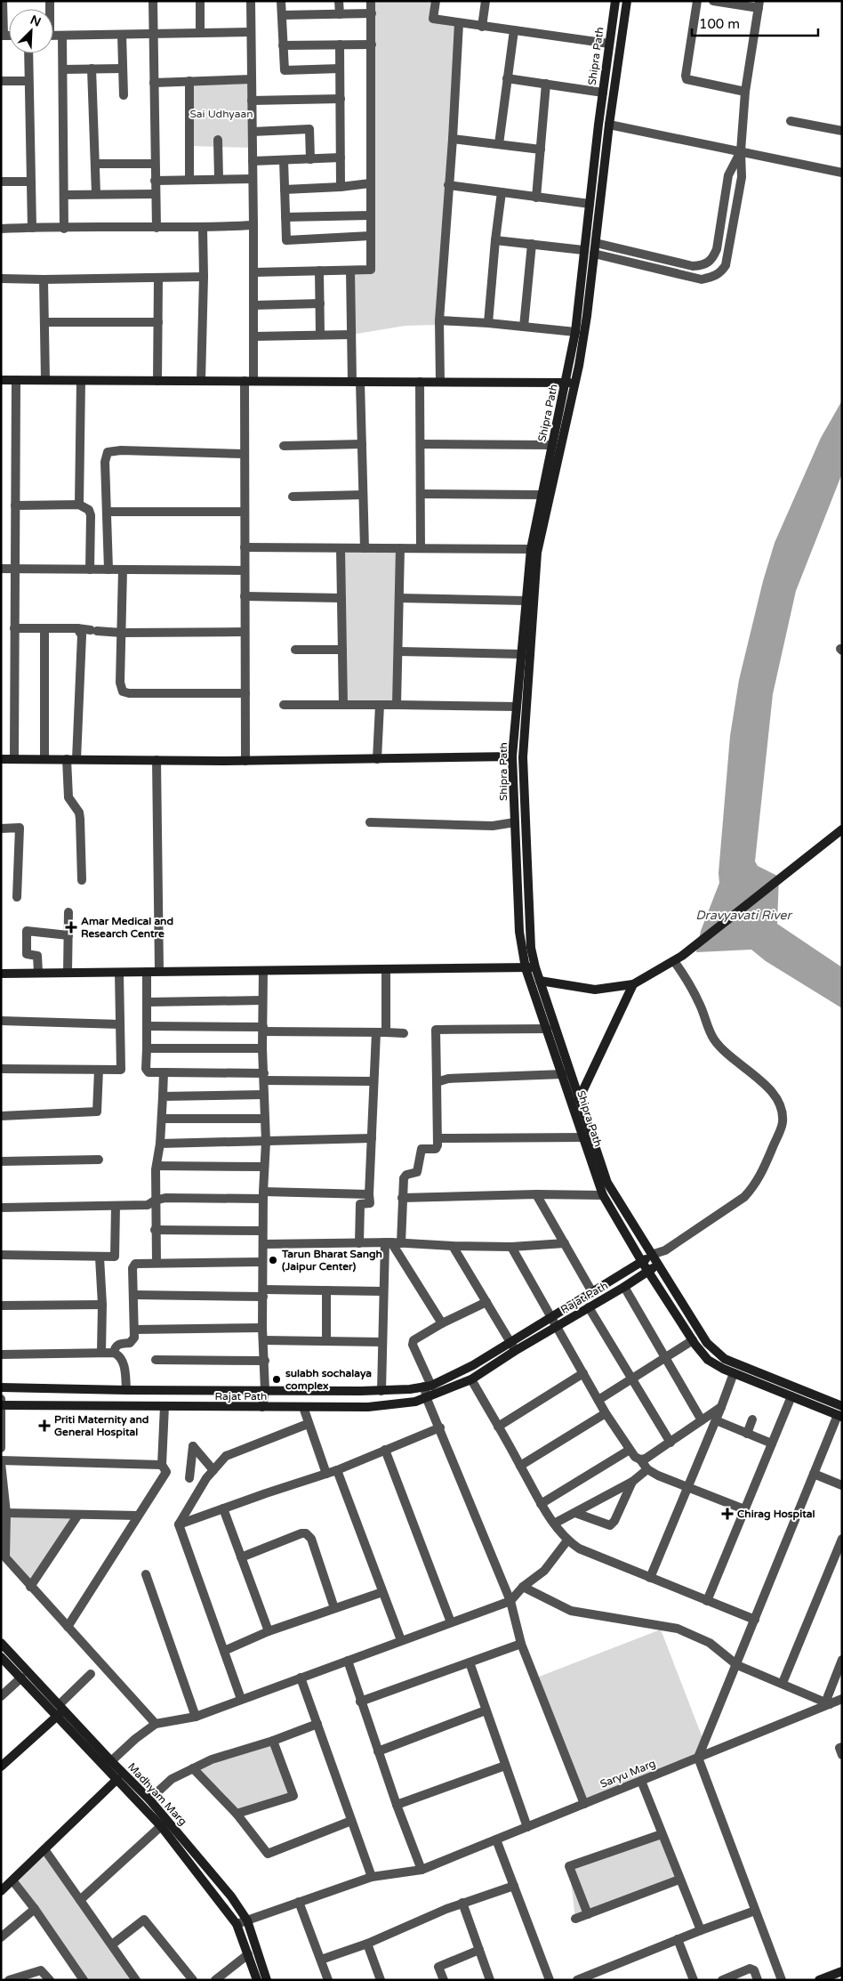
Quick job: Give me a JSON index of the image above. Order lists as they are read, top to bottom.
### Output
{
  "streets": {
    "street": [
      "Shipra Path",
      "Rajat Path",
      "Saryu Marg",
      "Madhyam Marg"
    ]
  },
  "crossings": [
    ["Shipra Path", "Rajat Path"],
    ["Saryu Marg", "Madhyam Marg"]
  ],
  "water": ["Dravyavati River"],
  "parks": ["Sai Udhyaan"],
  "places": {
    "health": ["Amar Medical and Research Centre", "Priti Maternity and General Hospital", "Chirag Hospital"],
    "other": ["Tarun Bharat Sangh (Jaipur Center)", "sulabh sochalaya complex"]
  },
  "scale_bar": "100 m",
  "north": "top right"
}
